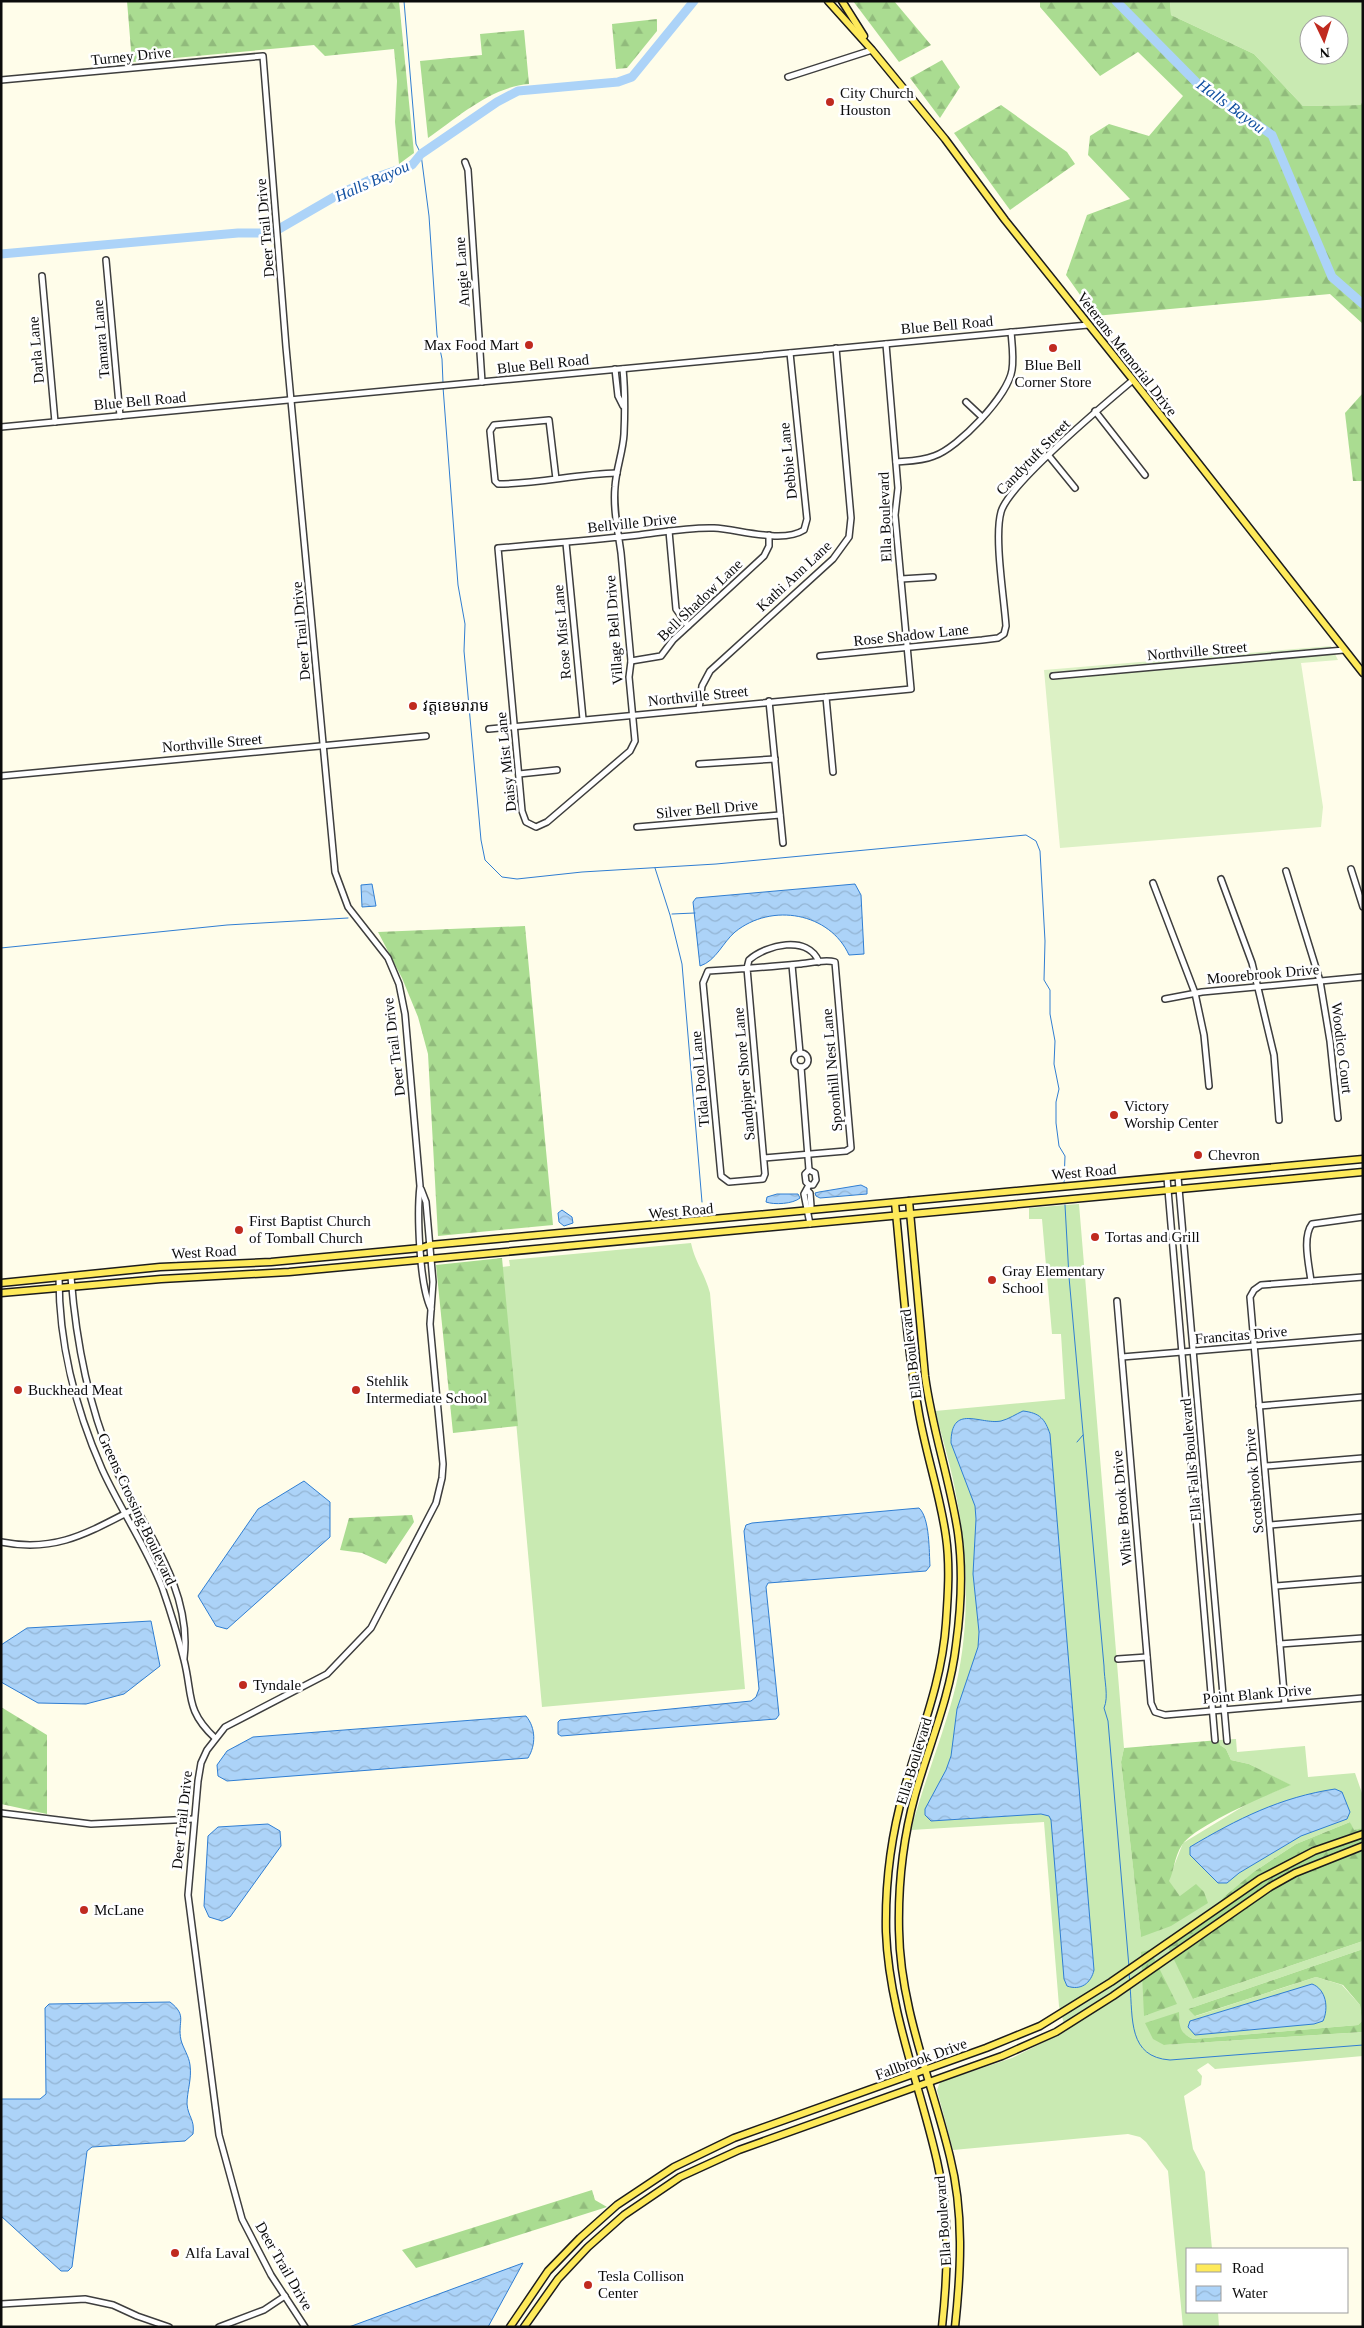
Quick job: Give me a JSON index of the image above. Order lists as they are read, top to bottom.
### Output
{
  "streets": {
    "main road": [
      "Veterans Memorial Drive",
      "Ella Boulevard",
      "West Road",
      "Fallbrook Drive"
    ],
    "street": [
      "Turney Drive",
      "Deer Trail Drive",
      "Angie Lane",
      "Blue Bell Road",
      "Tamara Lane",
      "Darla Lane",
      "Candytuft Street",
      "Debbie Lane",
      "Bellville Drive",
      "Kathi Ann Lane",
      "Bell Shadow Lane",
      "Village Bell Drive",
      "Rose Mist Lane",
      "Rose Shadow Lane",
      "Northville Street",
      "Daisy Mist Lane",
      "Silver Bell Drive",
      "Moorebrook Drive",
      "Woodico Court",
      "Spoonhill Nest Lane",
      "Sandpiper Shore Lane",
      "Tidal Pool Lane",
      "Francitas Drive",
      "Ella Falls Boulevard",
      "Scotsbrook Drive",
      "White Brook Drive",
      "Greens Crossing Boulevard",
      "Point Blank Drive"
    ]
  },
  "crossings": [
    ["Turney Drive", "Deer Trail Drive"],
    ["Deer Trail Drive", "Blue Bell Road"],
    ["Deer Trail Drive", "Northville Street"],
    ["Deer Trail Drive", "West Road"],
    ["Deer Trail Drive", "Greens Crossing Boulevard"],
    ["Angie Lane", "Blue Bell Road"],
    ["Blue Bell Road", "Tamara Lane"],
    ["Blue Bell Road", "Darla Lane"],
    ["Blue Bell Road", "Veterans Memorial Drive"],
    ["Blue Bell Road", "Debbie Lane"],
    ["Blue Bell Road", "Ella Boulevard"],
    ["Blue Bell Road", "Kathi Ann Lane"],
    ["Blue Bell Road", "Village Bell Drive"],
    ["Veterans Memorial Drive", "Candytuft Street"],
    ["Veterans Memorial Drive", "Northville Street"],
    ["Candytuft Street", "Rose Shadow Lane"],
    ["Debbie Lane", "Bellville Drive"],
    ["Debbie Lane", "Bell Shadow Lane"],
    ["Ella Boulevard", "Rose Shadow Lane"],
    ["Ella Boulevard", "Northville Street"],
    ["Ella Boulevard", "West Road"],
    ["Ella Boulevard", "Fallbrook Drive"],
    ["Bellville Drive", "Bell Shadow Lane"],
    ["Bellville Drive", "Village Bell Drive"],
    ["Bellville Drive", "Rose Mist Lane"],
    ["Bellville Drive", "Daisy Mist Lane"],
    ["Kathi Ann Lane", "Northville Street"],
    ["Bell Shadow Lane", "Village Bell Drive"],
    ["Village Bell Drive", "Northville Street"],
    ["Village Bell Drive", "Daisy Mist Lane"],
    ["Rose Mist Lane", "Northville Street"],
    ["Northville Street", "Daisy Mist Lane"],
    ["Moorebrook Drive", "Woodico Court"],
    ["Spoonhill Nest Lane", "Sandpiper Shore Lane"],
    ["Sandpiper Shore Lane", "Tidal Pool Lane"],
    ["West Road", "Ella Falls Boulevard"],
    ["West Road", "Greens Crossing Boulevard"],
    ["Francitas Drive", "Ella Falls Boulevard"],
    ["Francitas Drive", "Scotsbrook Drive"],
    ["Francitas Drive", "White Brook Drive"],
    ["Ella Falls Boulevard", "Point Blank Drive"],
    ["Scotsbrook Drive", "Point Blank Drive"],
    ["White Brook Drive", "Point Blank Drive"]
  ],
  "water": ["Halls Bayou"],
  "places": [
    "City Church Houston",
    "Max Food Mart",
    "Blue Bell Corner Store",
    "វត្តខេមរារាម",
    "Victory Worship Center",
    "Chevron",
    "First Baptist Church of Tomball Church",
    "Tortas and Grill",
    "Gray Elementary School",
    "Buckhead Meat",
    "Stehlik Intermediate School",
    "Tyndale",
    "McLane",
    "Alfa Laval",
    "Tesla Collison Center"
  ],
  "legend": ["Road", "Water"],
  "north": "bottom"
}
